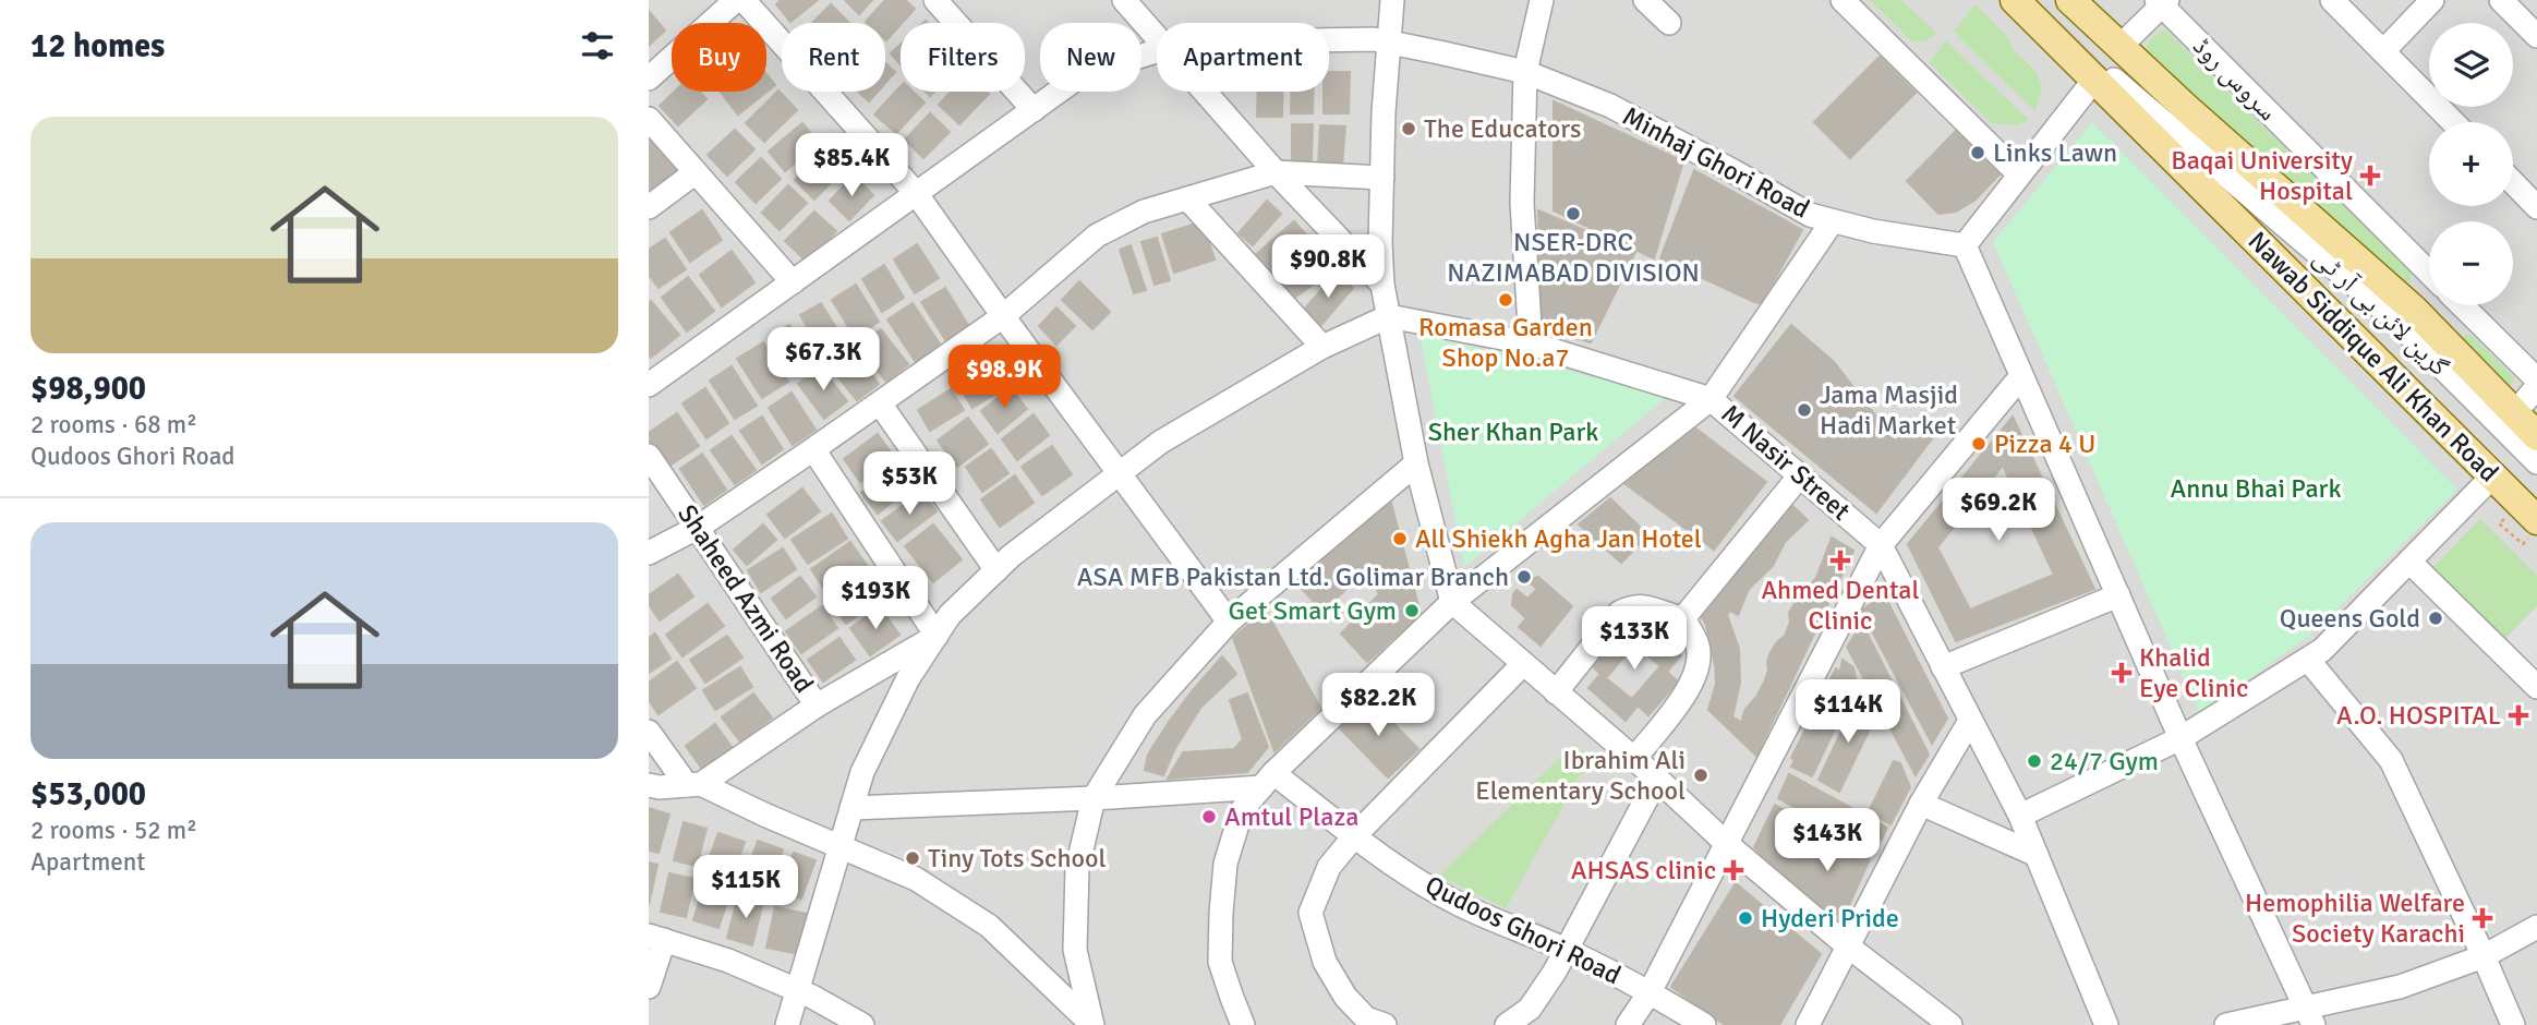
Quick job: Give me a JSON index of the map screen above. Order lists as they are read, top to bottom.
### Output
{
  "streets": {
    "main road": ["Nawab Siddique Ali Khan Road"],
    "street": [
      "سروس روڈ",
      "Minhaj Ghori Road",
      "گرین لائن بی آر ٹی",
      "M Nasir Street",
      "Shaheed Azmi Road",
      "Qudoos Ghori Road"
    ]
  },
  "crossings": [
    ["گرین لائن بی آر ٹی", "Nawab Siddique Ali Khan Road"]
  ],
  "parks": ["Sher Khan Park", "Annu Bhai Park"],
  "places": {
    "other": [
      "The Educators",
      "Links Lawn",
      "NSER-DRC NAZIMABAD DIVISION",
      "Romasa Garden Shop No.a7",
      "Jama Masjid Hadi Market",
      "Pizza 4 U",
      "All Shiekh Agha Jan Hotel",
      "ASA MFB Pakistan Ltd. Golimar Branch",
      "Get Smart Gym",
      "Queens Gold",
      "24/7 Gym",
      "Ibrahim Ali Elementary School",
      "Amtul Plaza",
      "Tiny Tots School",
      "Hyderi Pride"
    ],
    "health": [
      "Baqai University Hospital",
      "Ahmed Dental Clinic",
      "Khalid Eye Clinic",
      "A.O. HOSPITAL",
      "AHSAS clinic",
      "Hemophilia Welfare Society Karachi"
    ]
  },
  "page": {
    "heading": "12 homes",
    "map_buttons": ["+", "−"],
    "chip": [
      "Buy",
      "Rent",
      "Filters",
      "New",
      "Apartment"
    ],
    "list": [
      {
        "name": "$98,900",
        "note": "2 rooms · 68 m² · Qudoos Ghori Road"
      },
      {
        "name": "$53,000",
        "note": "2 rooms · 52 m² · Apartment"
      }
    ],
    "price": [
      "$85.4K",
      "$90.8K",
      "$67.3K",
      "$98.9K",
      "$53K",
      "$69.2K",
      "$193K",
      "$133K",
      "$82.2K",
      "$114K",
      "$143K",
      "$115K"
    ]
  }
}
